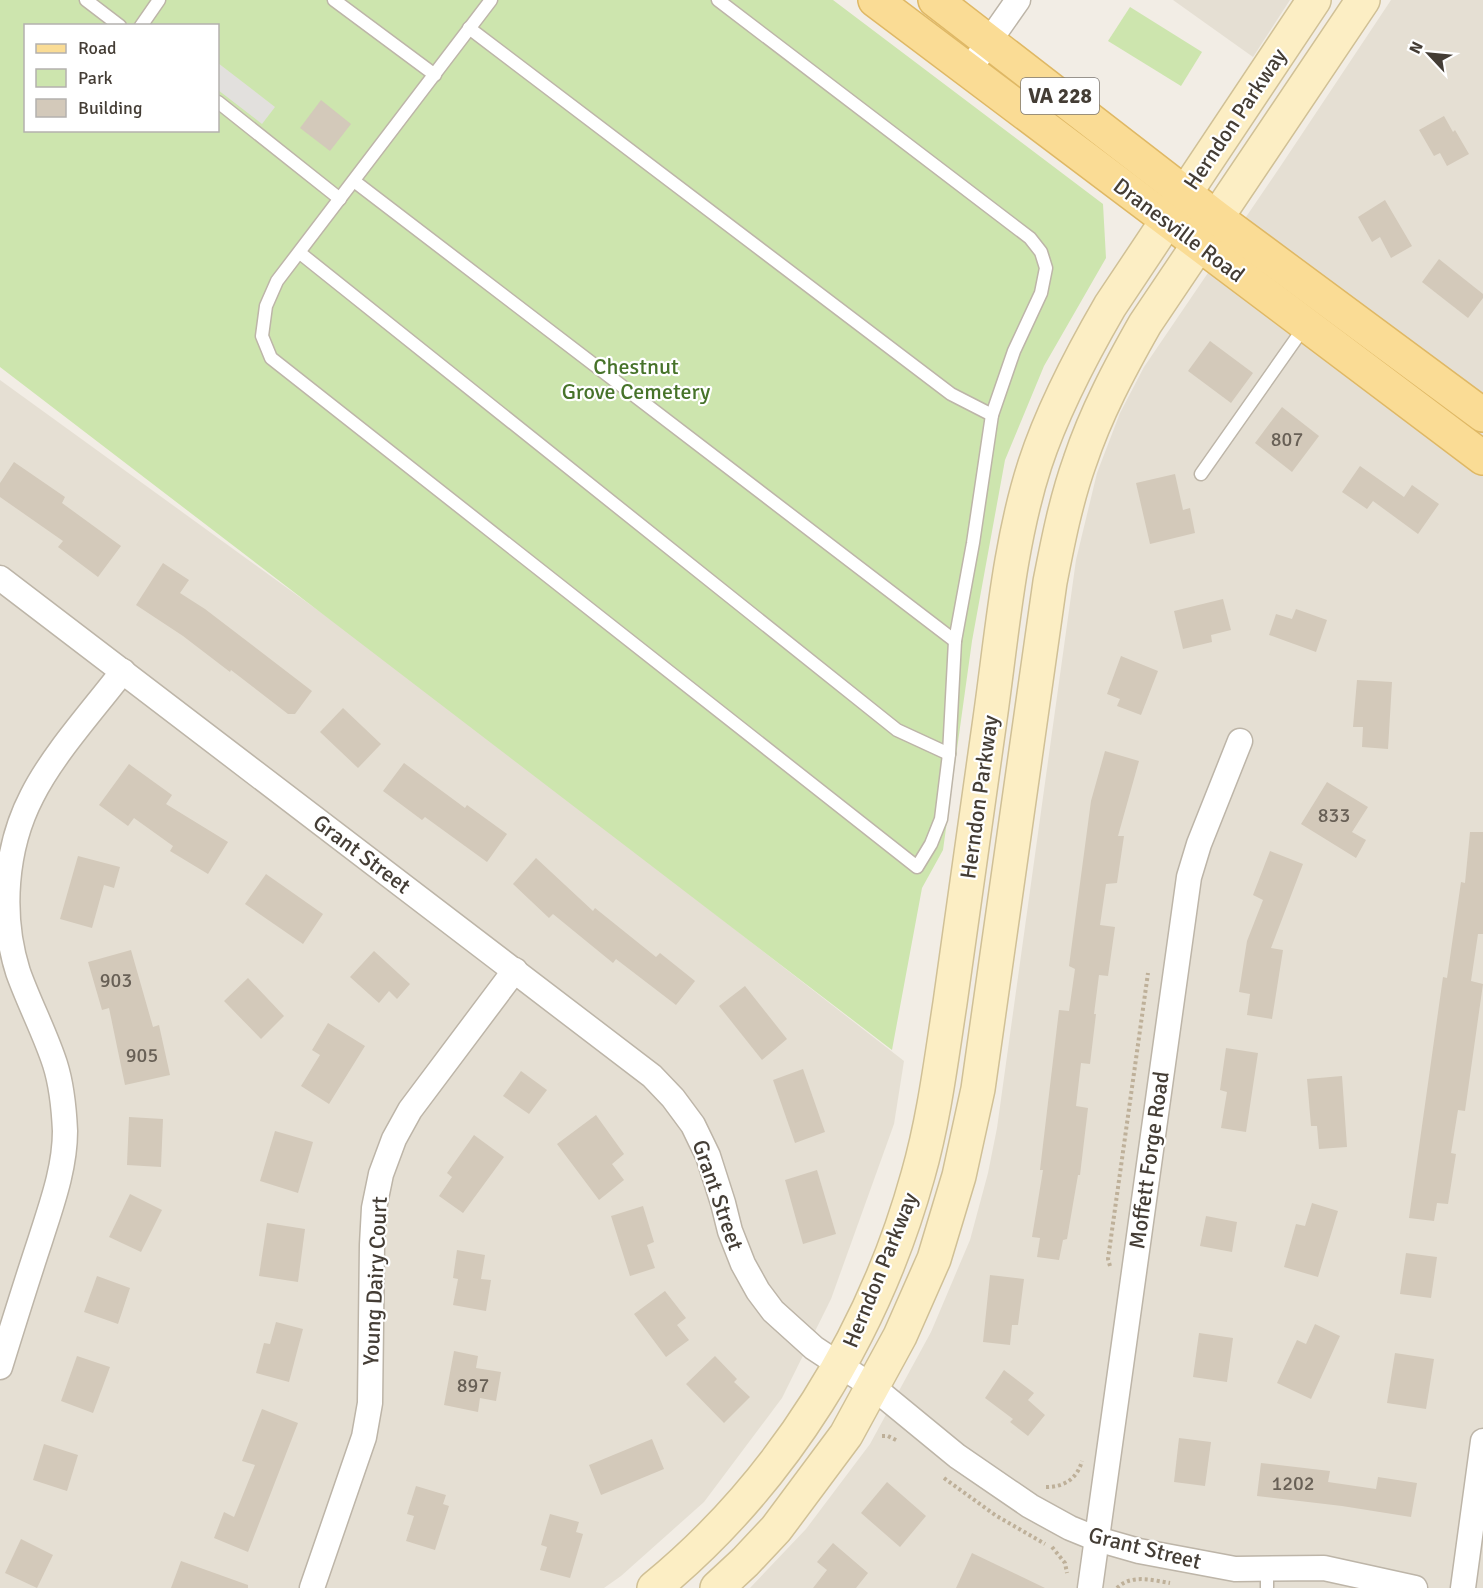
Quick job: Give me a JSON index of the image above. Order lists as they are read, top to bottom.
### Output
{
  "streets": {
    "main road": ["VA 228", "Herndon Parkway", "Dranesville Road"],
    "street": ["Grant Street", "Moffett Forge Road", "Young Dairy Court"]
  },
  "crossings": [
    ["Herndon Parkway", "Dranesville Road"],
    ["Herndon Parkway", "Grant Street"],
    ["Grant Street", "Moffett Forge Road"],
    ["Grant Street", "Young Dairy Court"]
  ],
  "parks": ["Chestnut Grove Cemetery"],
  "house_numbers": [
    "807",
    "833",
    "903",
    "905",
    "897",
    "1202"
  ],
  "legend": ["Road", "Park", "Building"],
  "north": "top left"
}
